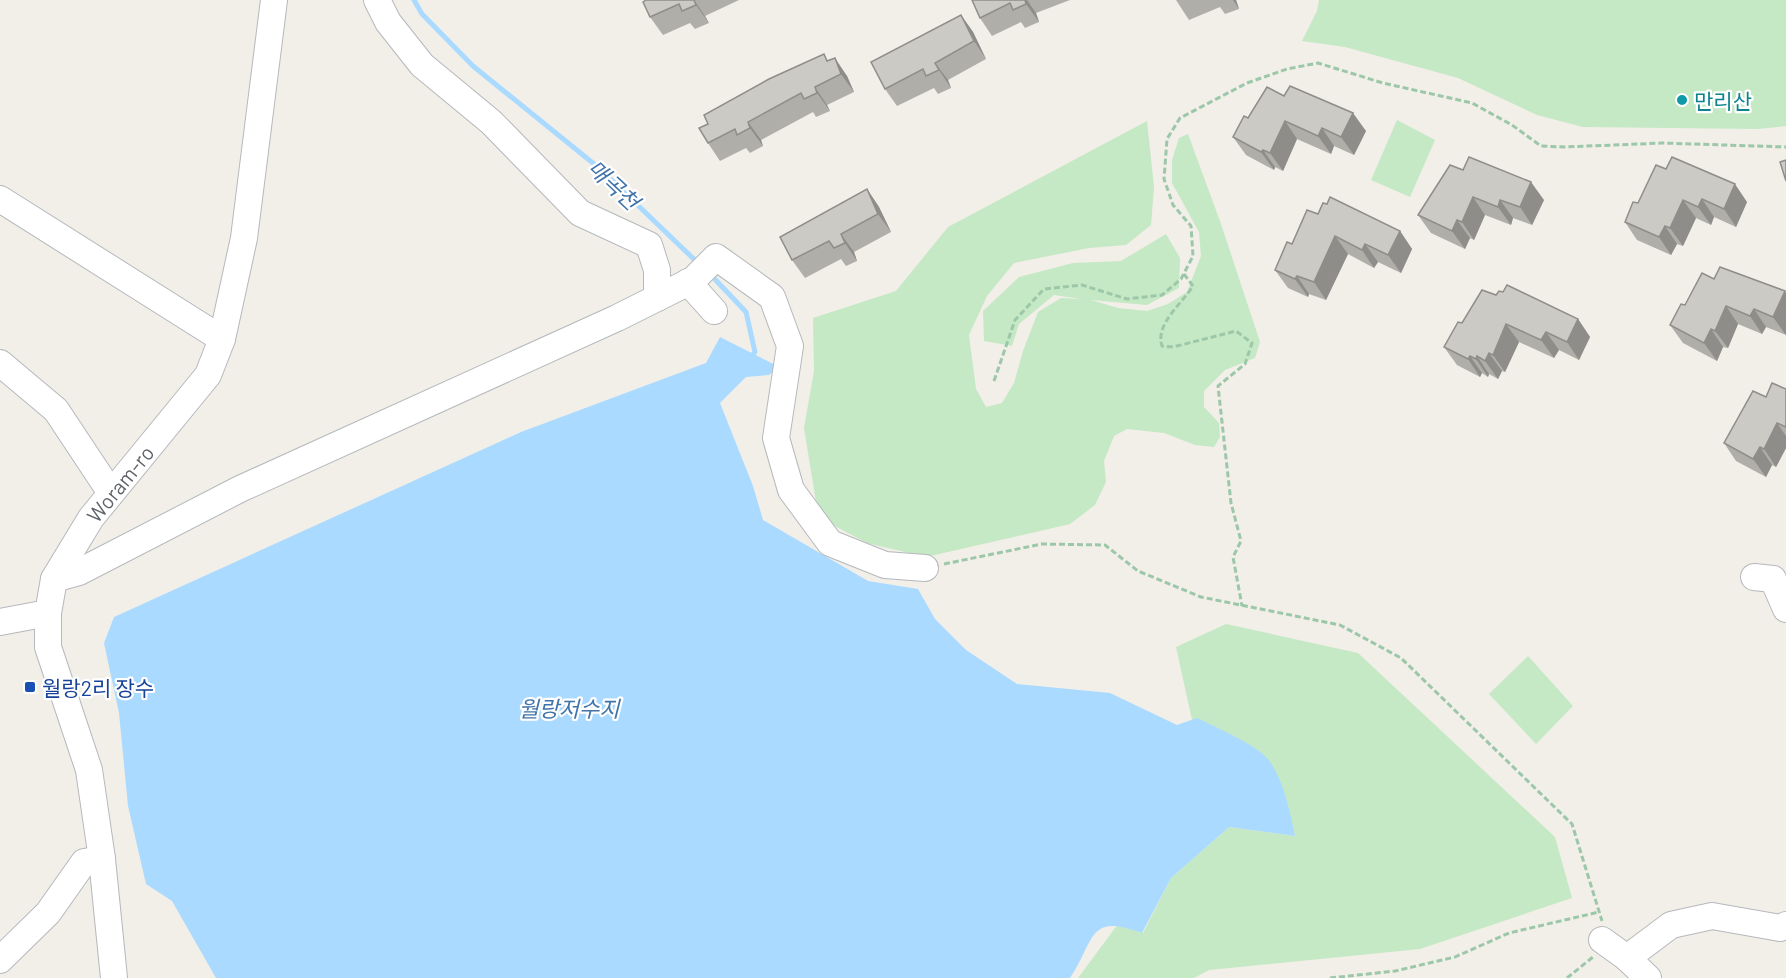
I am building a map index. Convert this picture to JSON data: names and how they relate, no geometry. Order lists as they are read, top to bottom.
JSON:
{
  "streets": {
    "street": ["Woram-ro"]
  },
  "water": ["매곡천", "월랑저수지"],
  "places": {
    "other": ["만리산"],
    "transit": ["월랑2리 장수"]
  }
}
